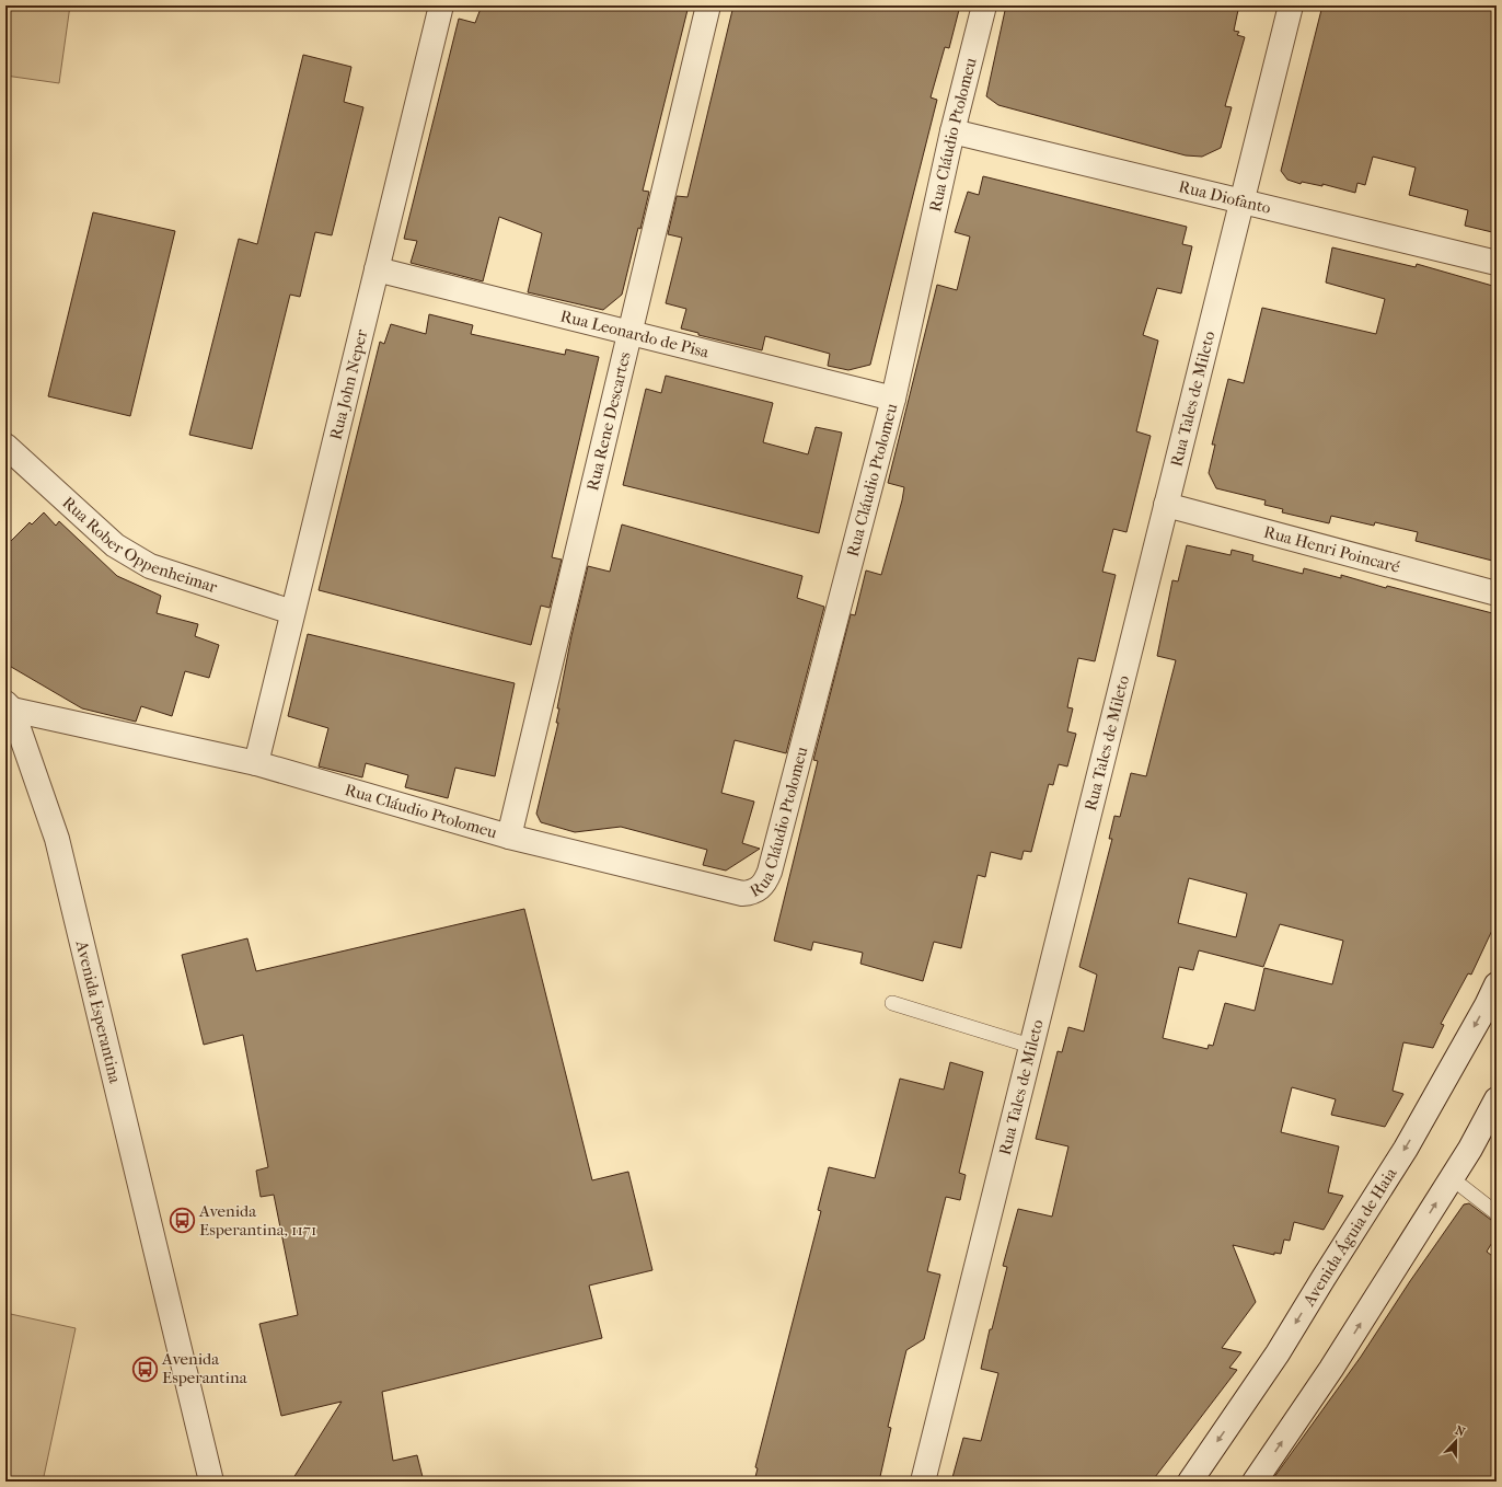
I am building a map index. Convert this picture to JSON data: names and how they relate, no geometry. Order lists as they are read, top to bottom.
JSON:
{
  "streets": {
    "street": [
      "Rua Cláudio Ptolomeu",
      "Rua Diofanto",
      "Rua Leonardo de Pisa",
      "Rua John Neper",
      "Rua Tales de Mileto",
      "Rua Rene Descartes",
      "Rua Rober Oppenheimar",
      "Rua Henri Poincaré",
      "Avenida Esperantina",
      "Avenida Águia de Haia"
    ]
  },
  "crossings": [
    ["Rua Cláudio Ptolomeu", "Rua Diofanto"],
    ["Rua Cláudio Ptolomeu", "Rua Leonardo de Pisa"],
    ["Rua Cláudio Ptolomeu", "Rua John Neper"],
    ["Rua Cláudio Ptolomeu", "Rua Rene Descartes"],
    ["Rua Cláudio Ptolomeu", "Avenida Esperantina"],
    ["Rua Diofanto", "Rua Tales de Mileto"],
    ["Rua Leonardo de Pisa", "Rua John Neper"],
    ["Rua Leonardo de Pisa", "Rua Rene Descartes"],
    ["Rua John Neper", "Rua Rober Oppenheimar"],
    ["Rua Tales de Mileto", "Rua Henri Poincaré"]
  ],
  "places": {
    "bus stop": ["Avenida Esperantina, 1171", "Avenida Esperantina"]
  },
  "north": "top"
}
